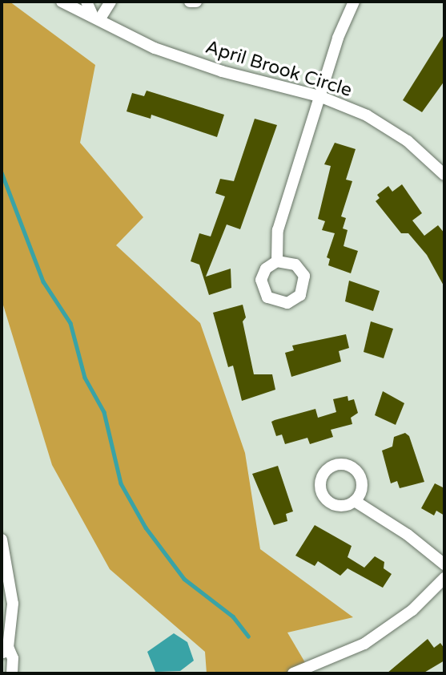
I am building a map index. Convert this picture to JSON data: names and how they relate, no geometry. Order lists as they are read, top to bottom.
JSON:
{
  "streets": {
    "street": ["April Brook Circle"]
  }
}
